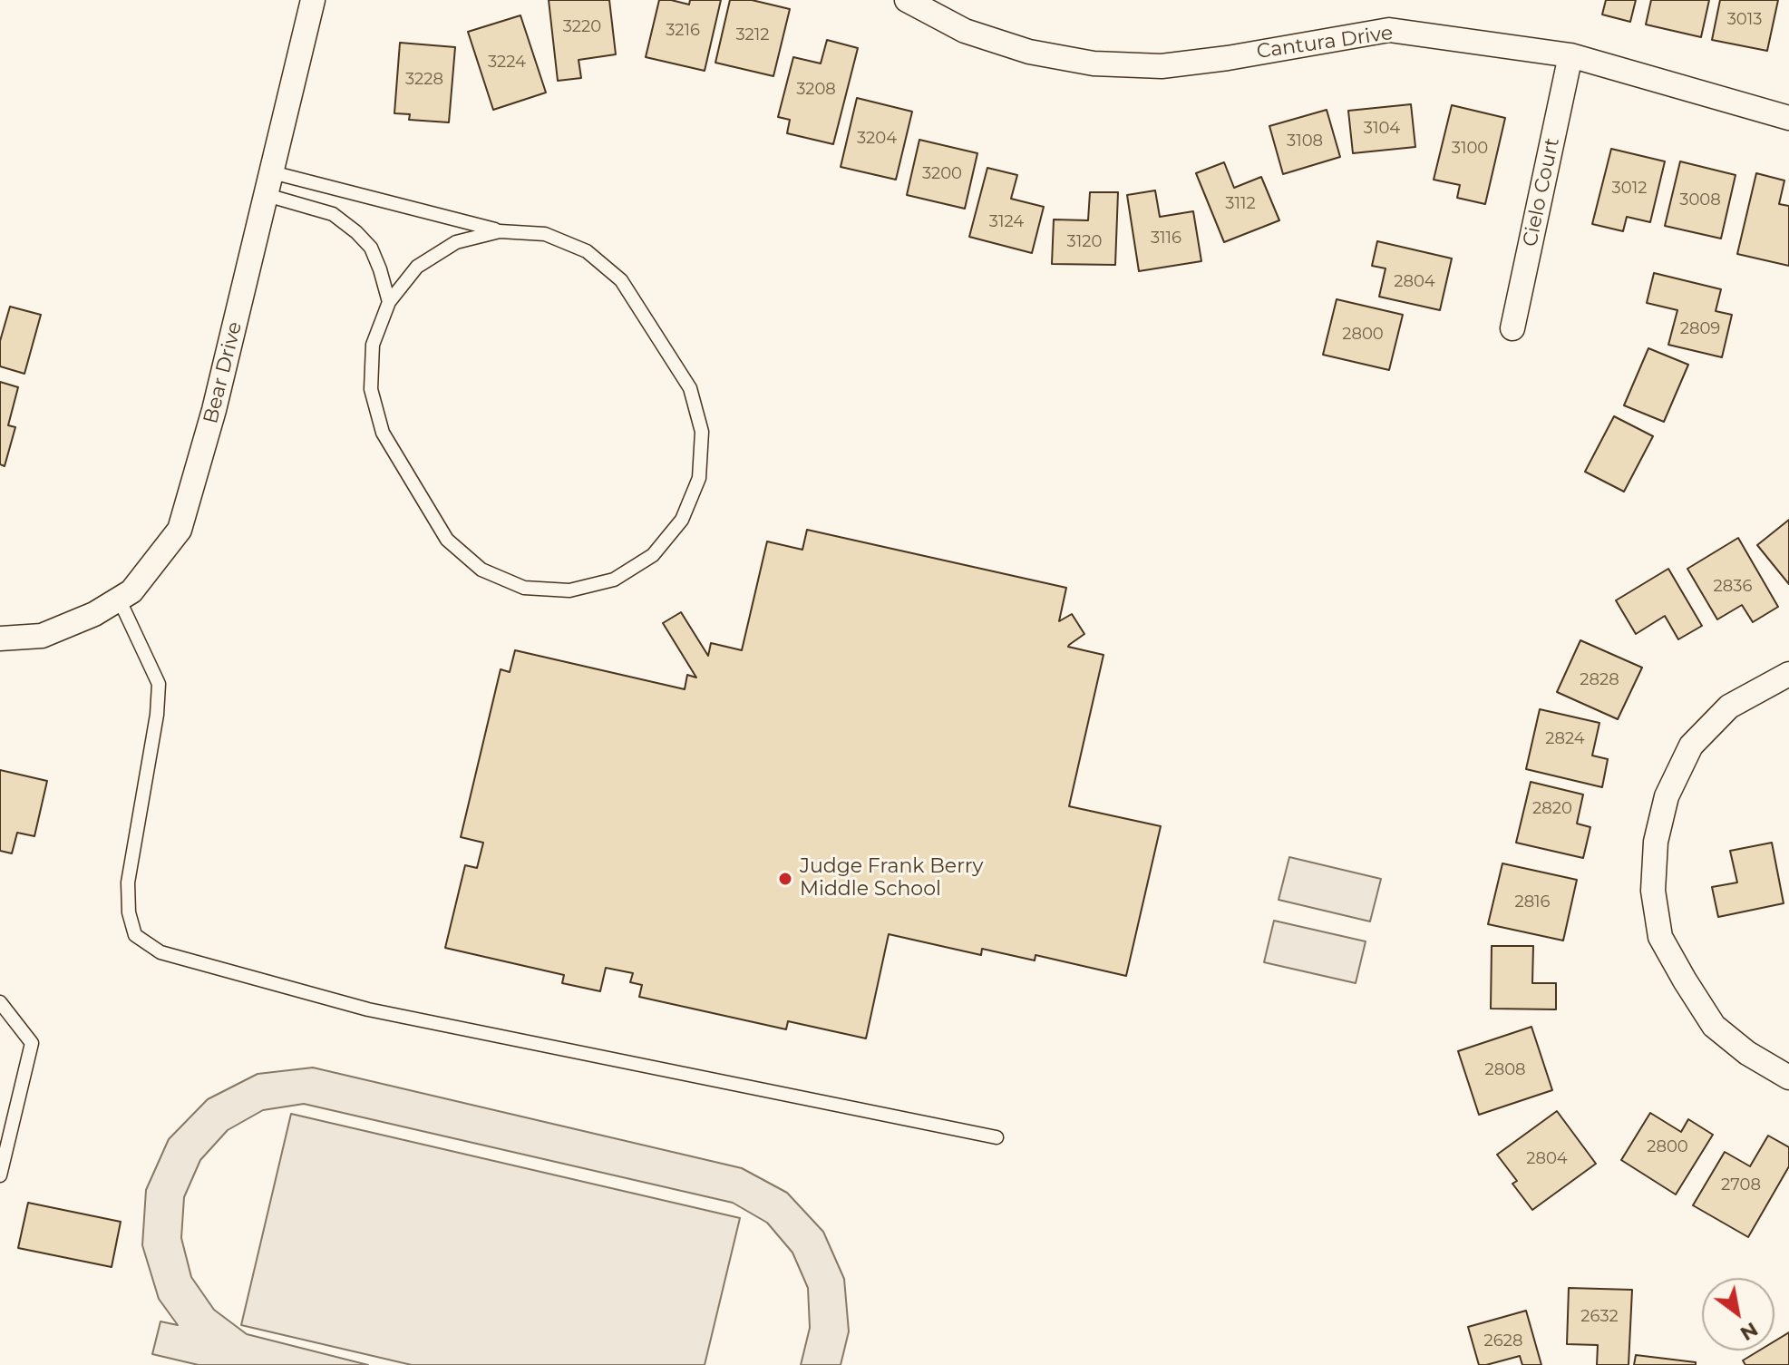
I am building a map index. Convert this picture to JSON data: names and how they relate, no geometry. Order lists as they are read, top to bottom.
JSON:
{
  "streets": {
    "street": ["Cantura Drive", "Cielo Court", "Bear Drive"]
  },
  "crossings": [
    ["Cantura Drive", "Cielo Court"]
  ],
  "places": ["Judge Frank Berry Middle School"],
  "house_numbers": [
    "3013",
    "3220",
    "3216",
    "3212",
    "3224",
    "3228",
    "3208",
    "3104",
    "3204",
    "3108",
    "3100",
    "3200",
    "3012",
    "3008",
    "3112",
    "3124",
    "3116",
    "3120",
    "2804",
    "2809",
    "2800",
    "2836",
    "2828",
    "2824",
    "2820",
    "2816",
    "2808",
    "2800",
    "2804",
    "2708",
    "2632",
    "2628"
  ],
  "north": "bottom right"
}
